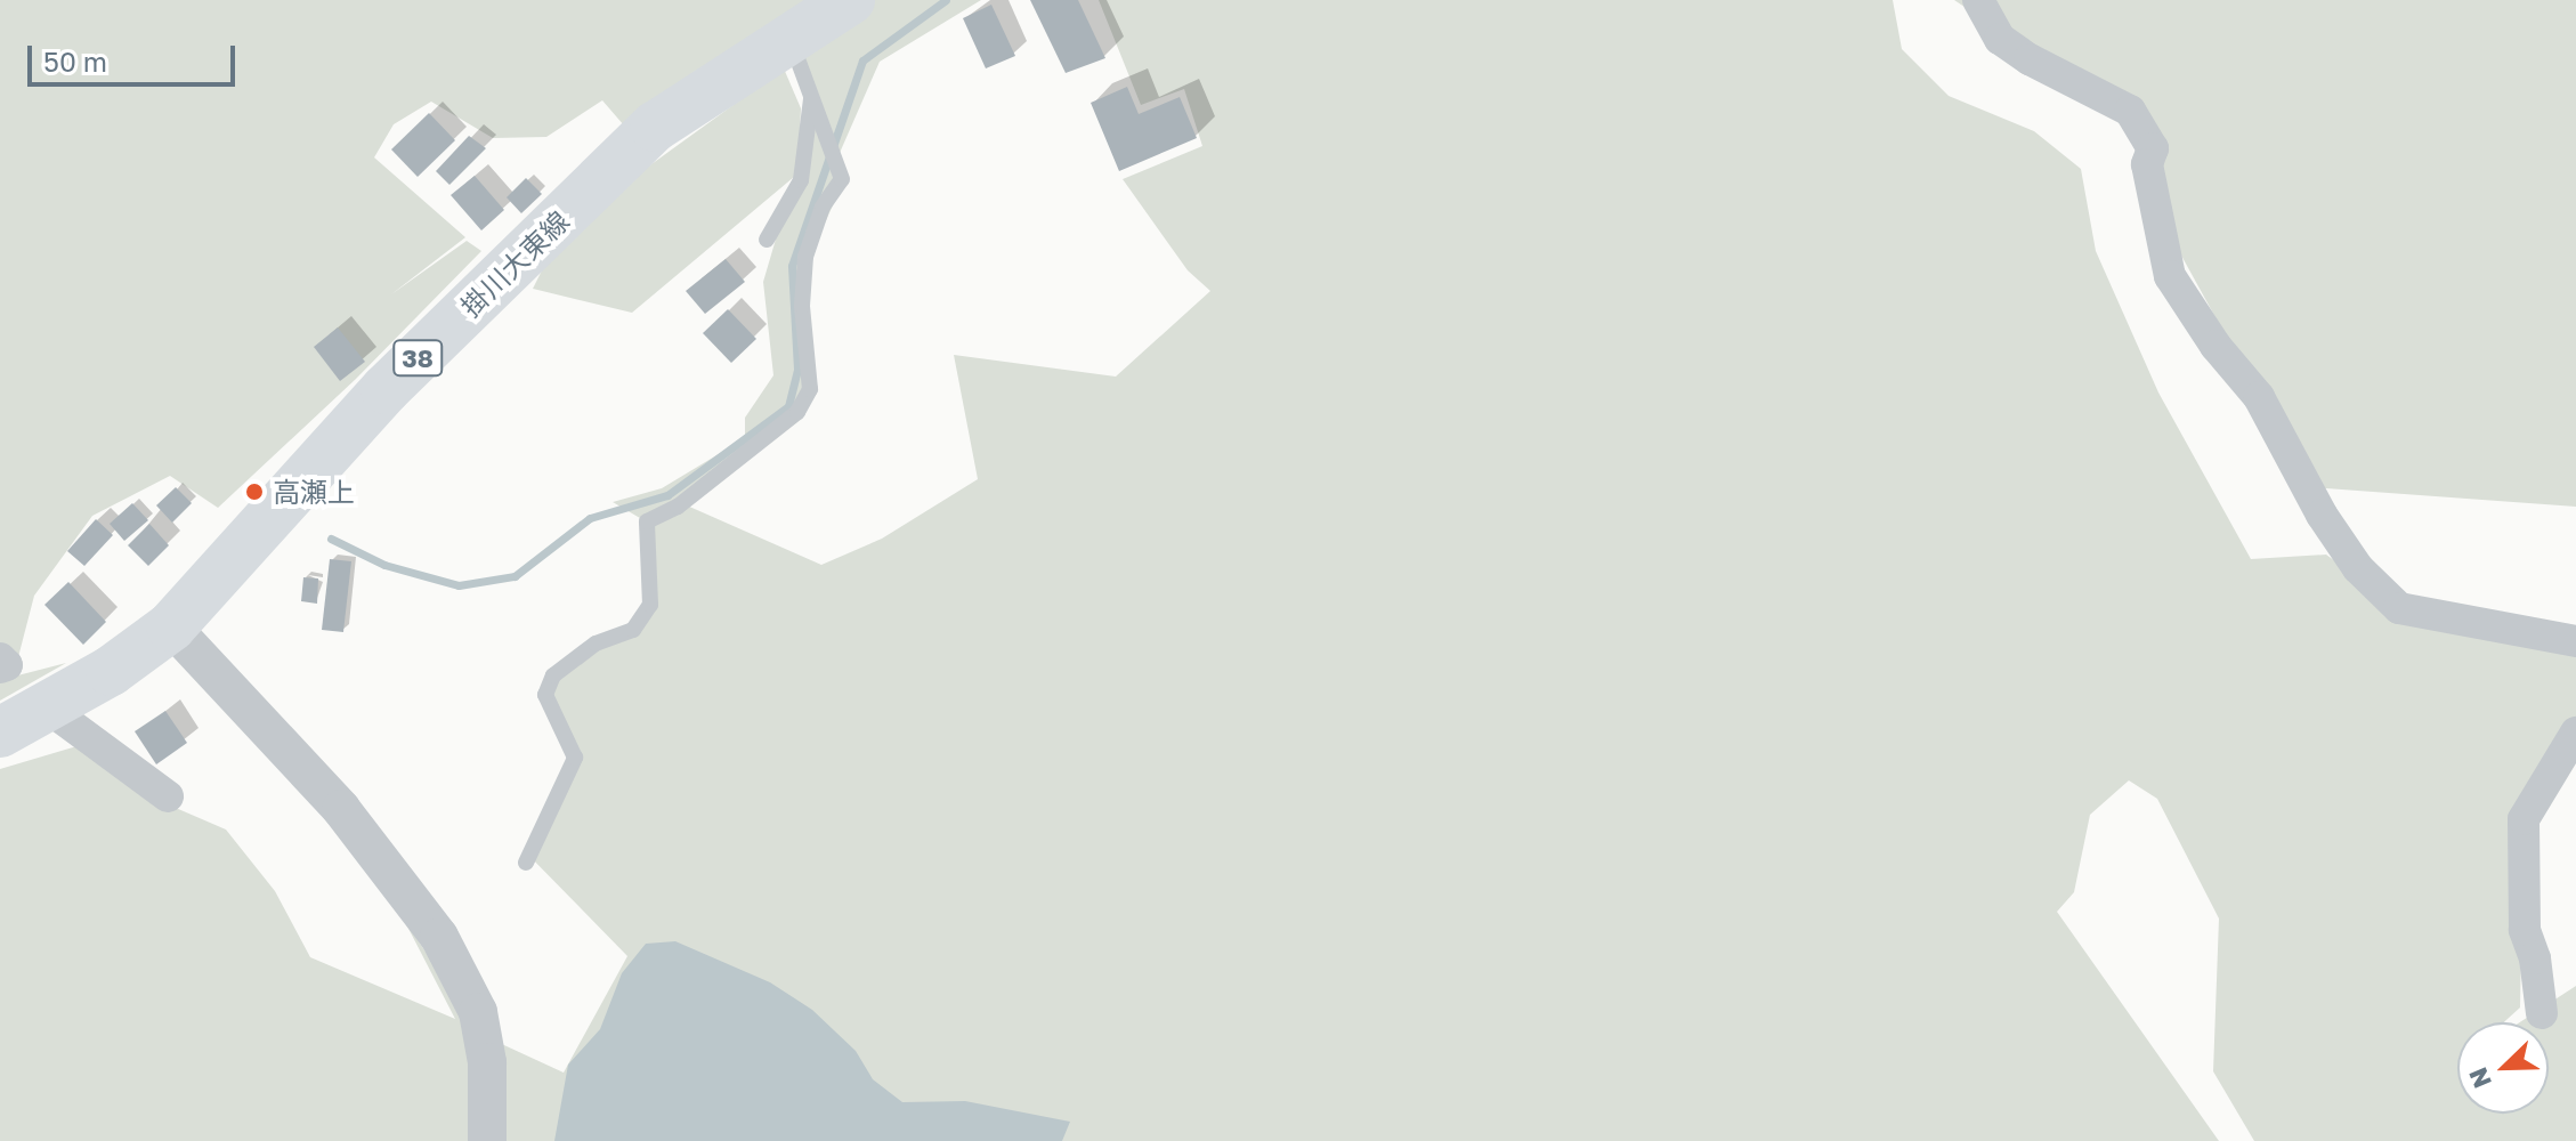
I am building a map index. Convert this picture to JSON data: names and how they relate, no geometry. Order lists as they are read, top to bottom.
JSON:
{
  "streets": {
    "main road": ["掛川大東線", "38"]
  },
  "places": ["高瀬上"],
  "scale_bar": "50 m",
  "north": "bottom left"
}
